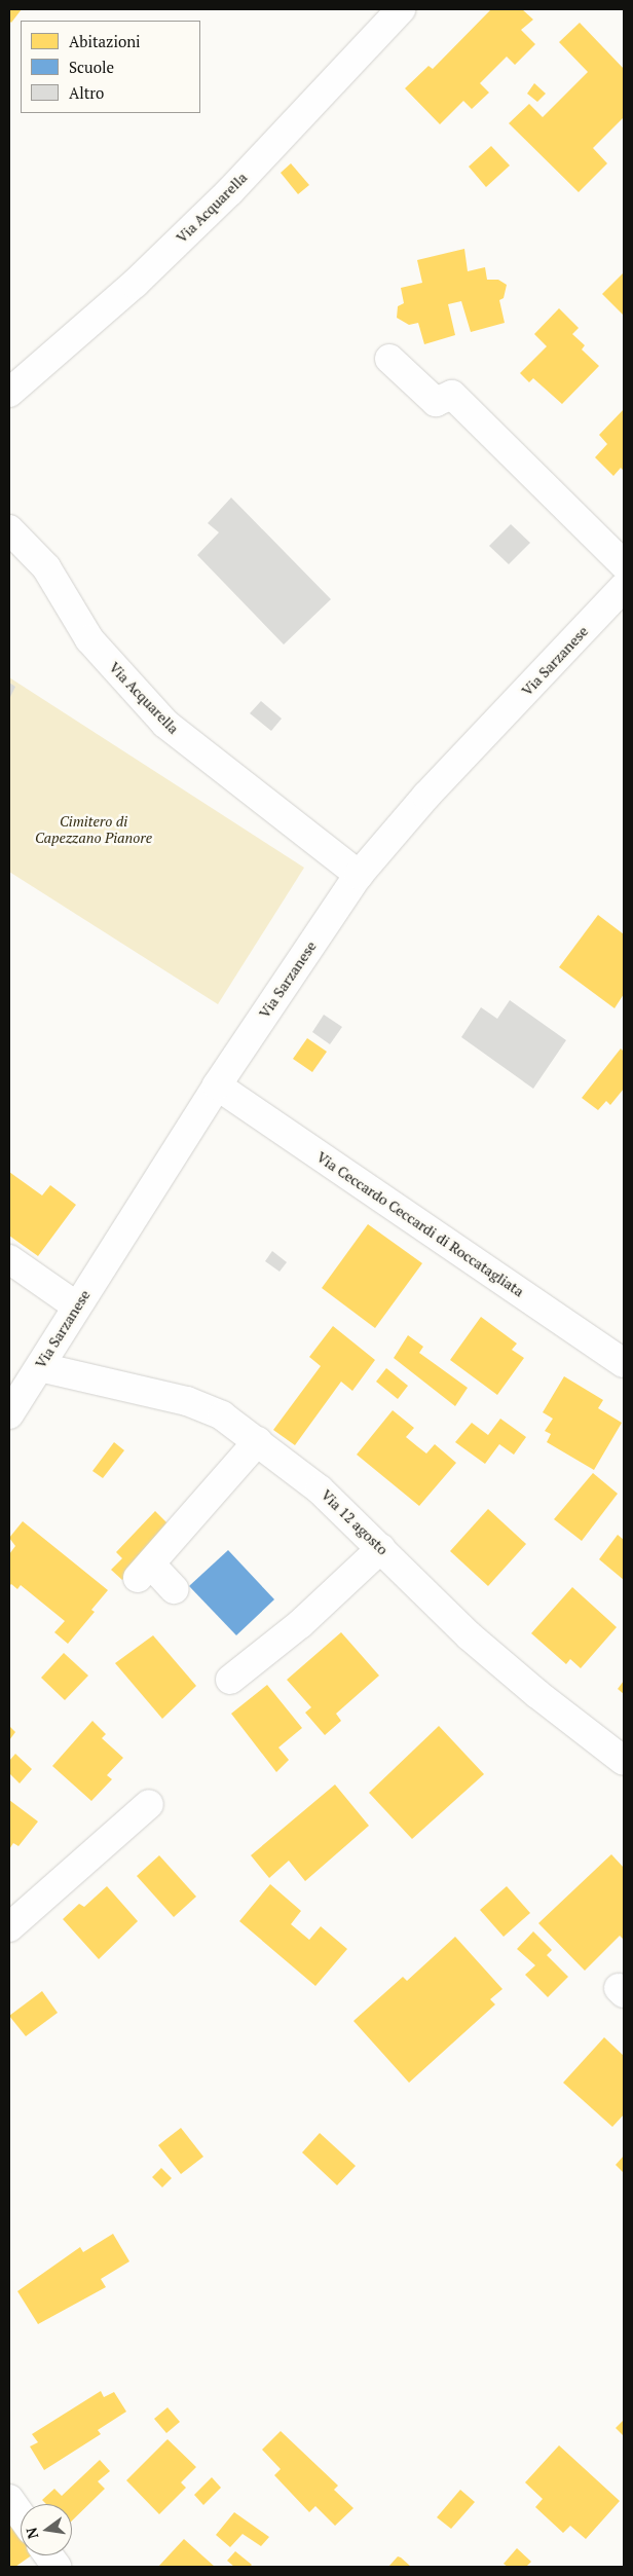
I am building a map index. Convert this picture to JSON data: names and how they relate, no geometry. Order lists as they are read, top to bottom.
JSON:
{
  "streets": {
    "street": [
      "Via Acquarella",
      "Via Sarzanese",
      "Via Ceccardo Ceccardi di Roccatagliata",
      "Via 12 agosto"
    ]
  },
  "crossings": [
    ["Via Acquarella", "Via Sarzanese"],
    ["Via Sarzanese", "Via Ceccardo Ceccardi di Roccatagliata"],
    ["Via Sarzanese", "Via 12 agosto"]
  ],
  "parks": ["Cimitero di Capezzano Pianore"],
  "legend": ["Abitazioni", "Scuole", "Altro"],
  "north": "left"
}
